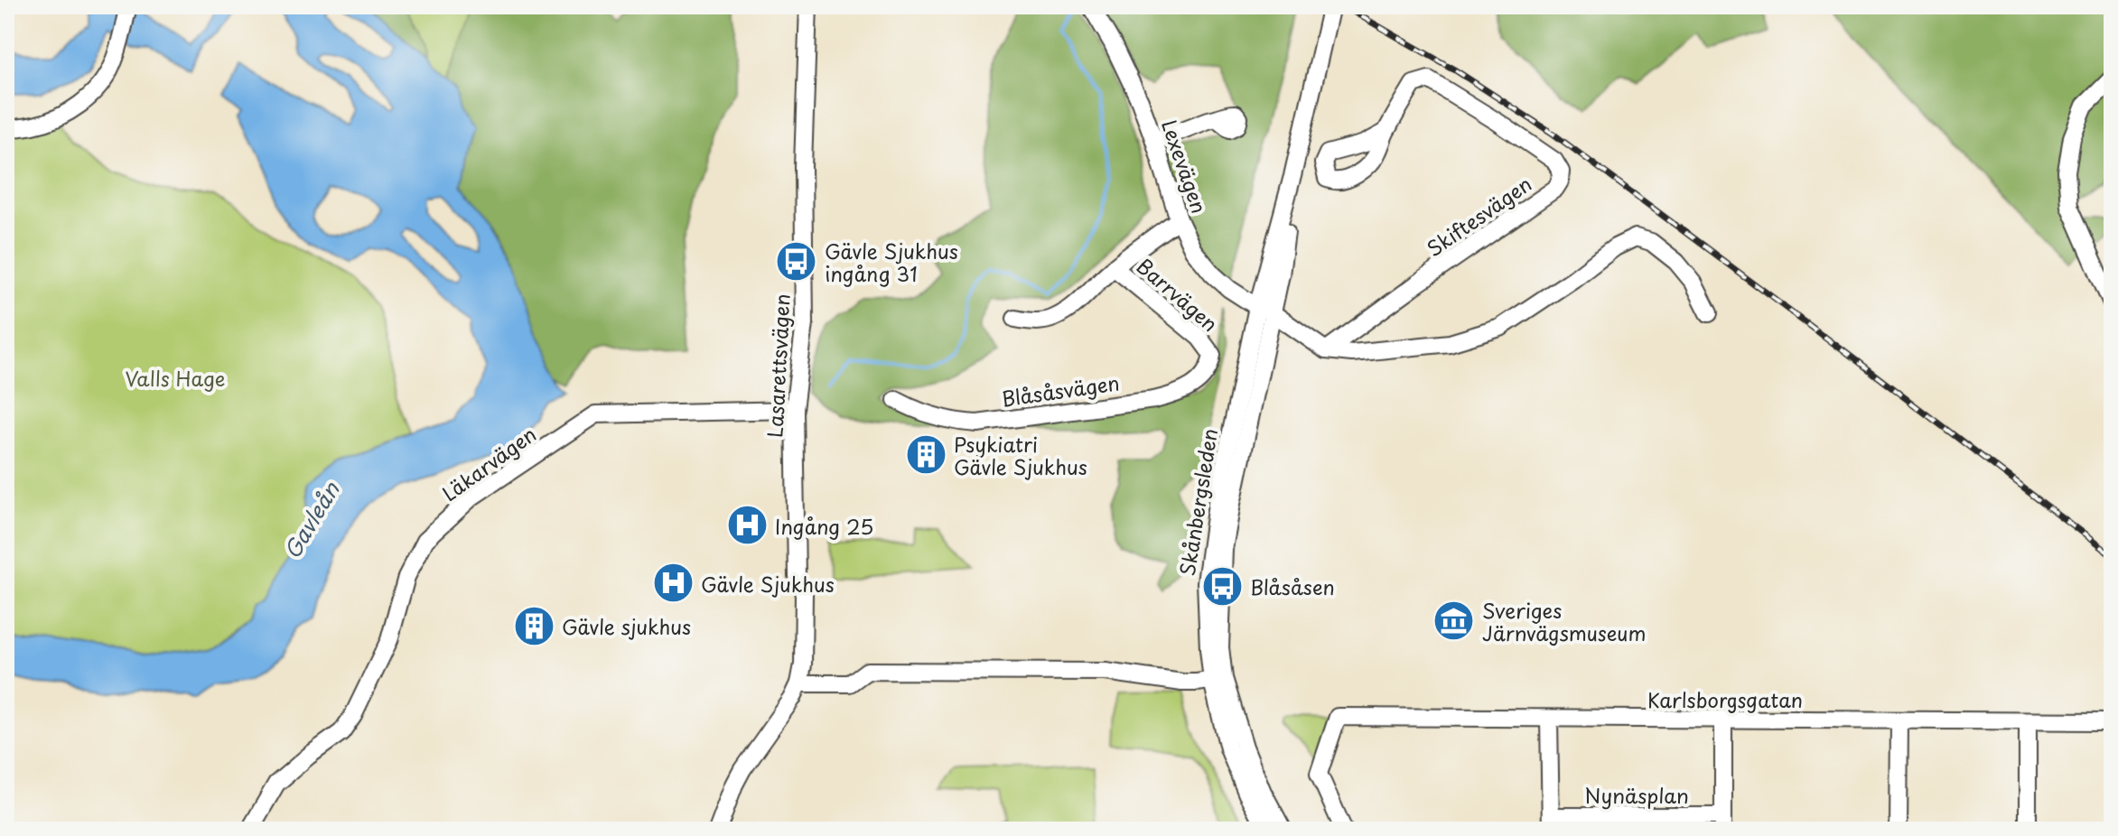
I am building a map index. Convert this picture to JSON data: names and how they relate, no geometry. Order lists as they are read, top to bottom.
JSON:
{
  "streets": {
    "street": [
      "Lexevägen",
      "Skiftesvägen",
      "Barrvägen",
      "Lasarettsvägen",
      "Blåsåsvägen",
      "Läkarvägen",
      "Skånbergsleden",
      "Karlsborgsgatan",
      "Nynäsplan"
    ]
  },
  "crossings": [
    ["Lexevägen", "Skånbergsleden"],
    ["Barrvägen", "Blåsåsvägen"],
    ["Lasarettsvägen", "Läkarvägen"]
  ],
  "water": ["Gavleån"],
  "parks": ["Valls Hage"],
  "places": {
    "bus stop": ["Gävle Sjukhus ingång 31", "Blåsåsen"],
    "building": ["Psykiatri Gävle Sjukhus", "Gävle sjukhus"],
    "hospital": ["Ingång 25", "Gävle Sjukhus"],
    "museum": ["Sveriges Järnvägsmuseum"]
  }
}
